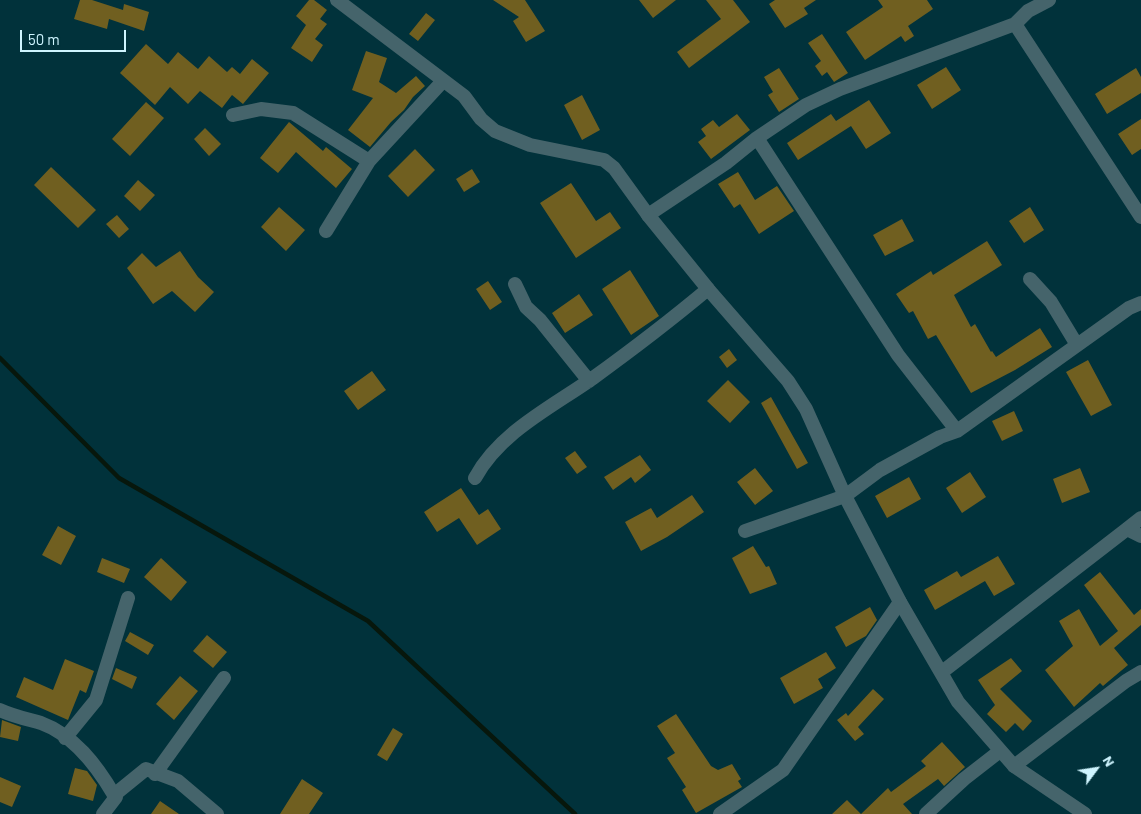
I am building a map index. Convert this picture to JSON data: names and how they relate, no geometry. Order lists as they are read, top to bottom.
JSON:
{
  "scale_bar": "50 m",
  "north": "top right"
}
